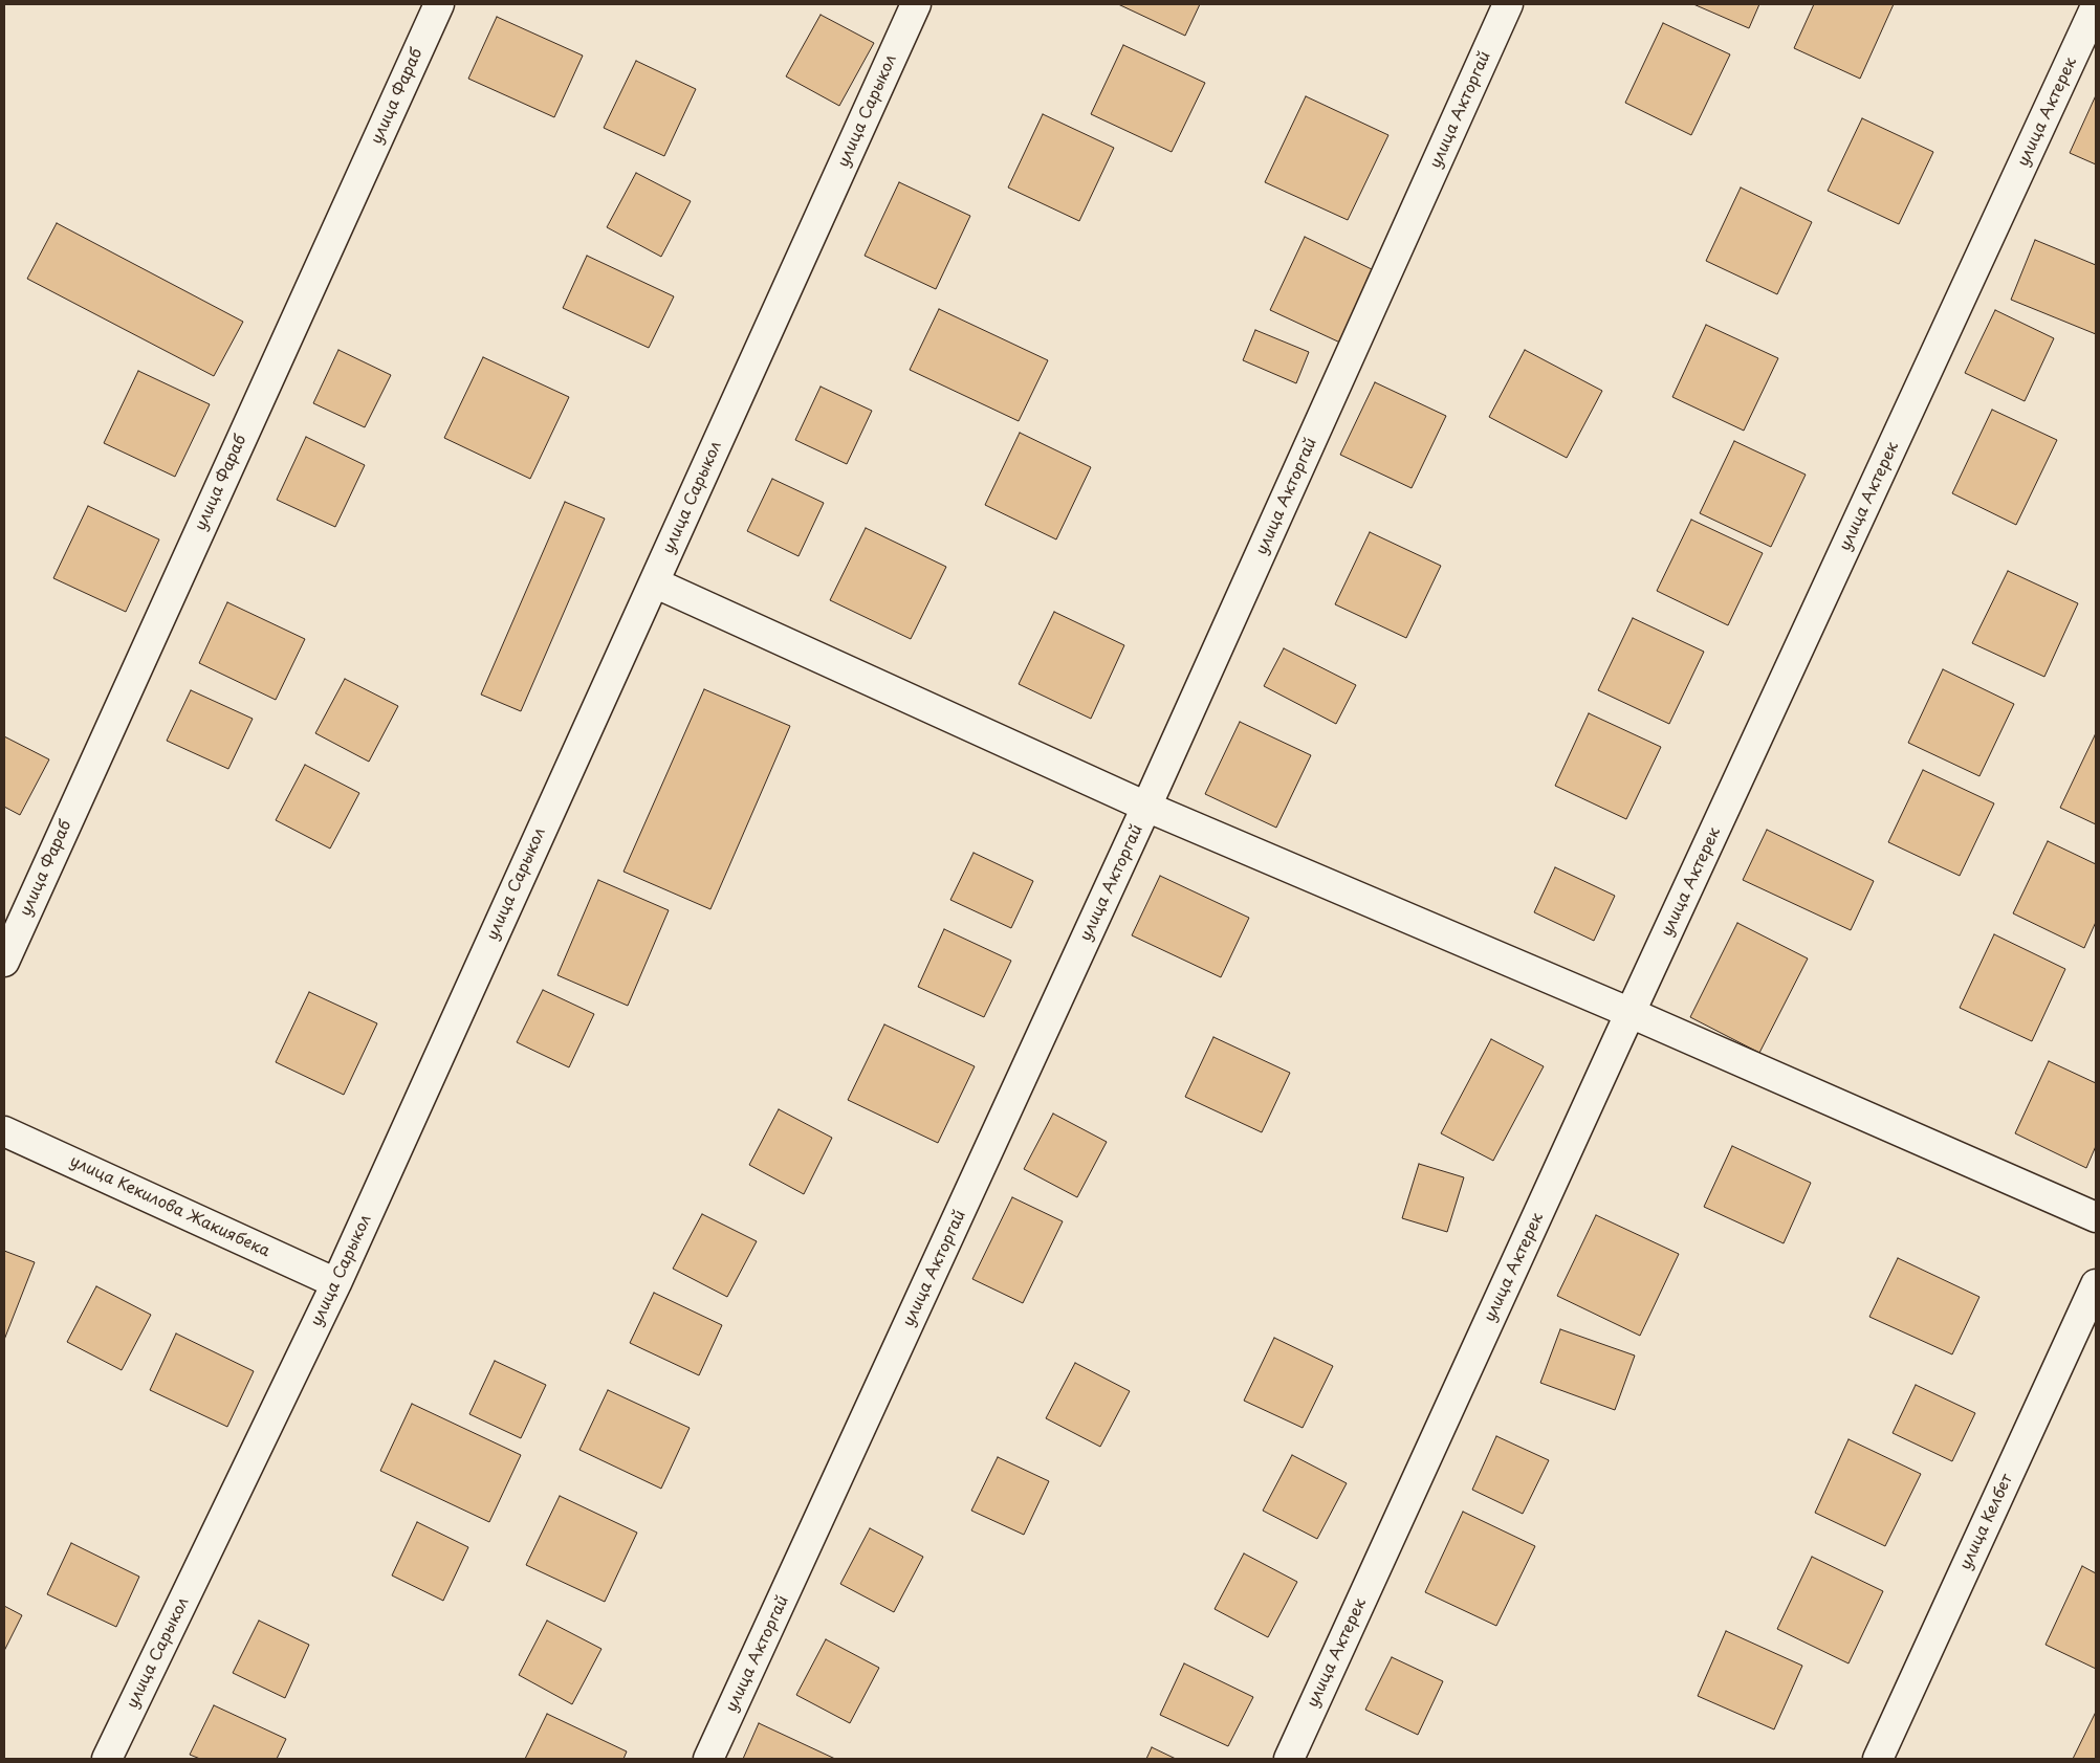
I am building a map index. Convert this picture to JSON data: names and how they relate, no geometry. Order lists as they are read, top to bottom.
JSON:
{
  "streets": {
    "street": [
      "улица Фараб",
      "улица Акторгай",
      "улица Сарыкол",
      "улица Актерек",
      "улица Кекилова Жакиябека",
      "улица Келбет"
    ]
  },
  "crossings": [
    ["улица Сарыкол", "улица Кекилова Жакиябека"]
  ]
}
